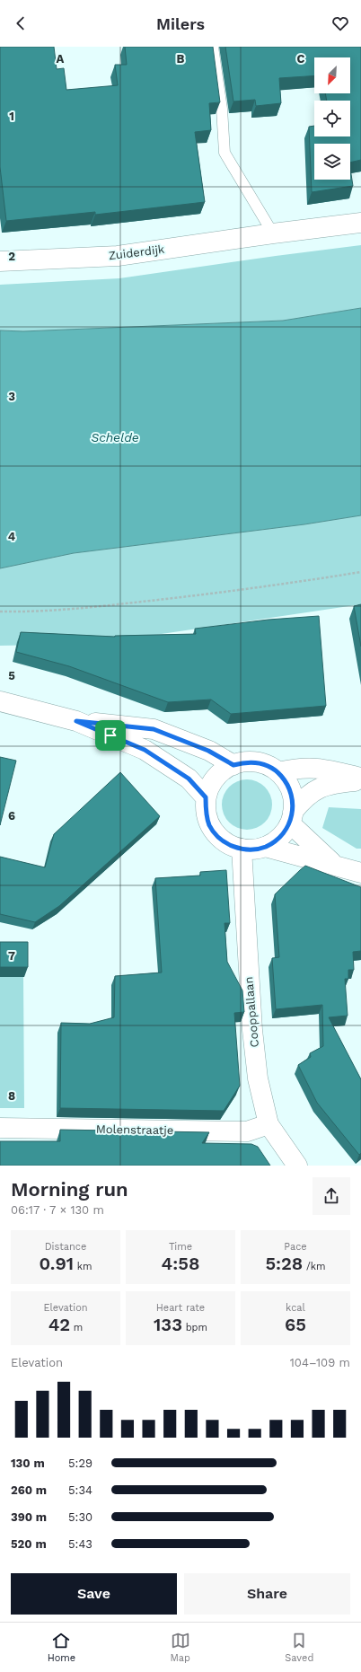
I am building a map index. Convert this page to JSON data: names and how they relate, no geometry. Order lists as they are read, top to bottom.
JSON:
{
  "streets": {
    "street": ["Zuiderdijk", "Cooppallaan", "Molenstraatje"]
  },
  "crossings": [
    ["Cooppallaan", "Molenstraatje"]
  ],
  "water": ["Schelde"],
  "north": "bottom left",
  "page": {
    "header": "Milers",
    "heading": ["Morning run", "06:17 · 7 × 130 m"],
    "stats": [
      ["Distance", "0.91 km"],
      ["Time", "4:58"],
      ["Pace", "5:28 /km"],
      ["Elevation", "42 m"],
      ["Heart rate", "133 bpm"],
      ["kcal", "65"]
    ],
    "chart": ["Elevation", "104–109 m"],
    "list": [
      {
        "name": "130 m",
        "note": "5:29"
      },
      {
        "name": "260 m",
        "note": "5:34"
      },
      {
        "name": "390 m",
        "note": "5:30"
      },
      {
        "name": "520 m",
        "note": "5:43"
      }
    ],
    "buttons": ["Save", "Share"],
    "tabs": ["Home", "Map", "Saved"]
  },
  "grid": {
    "columns": ["A", "B", "C"],
    "rows": [
      "1",
      "2",
      "3",
      "4",
      "5",
      "6",
      "7",
      "8"
    ]
  }
}
